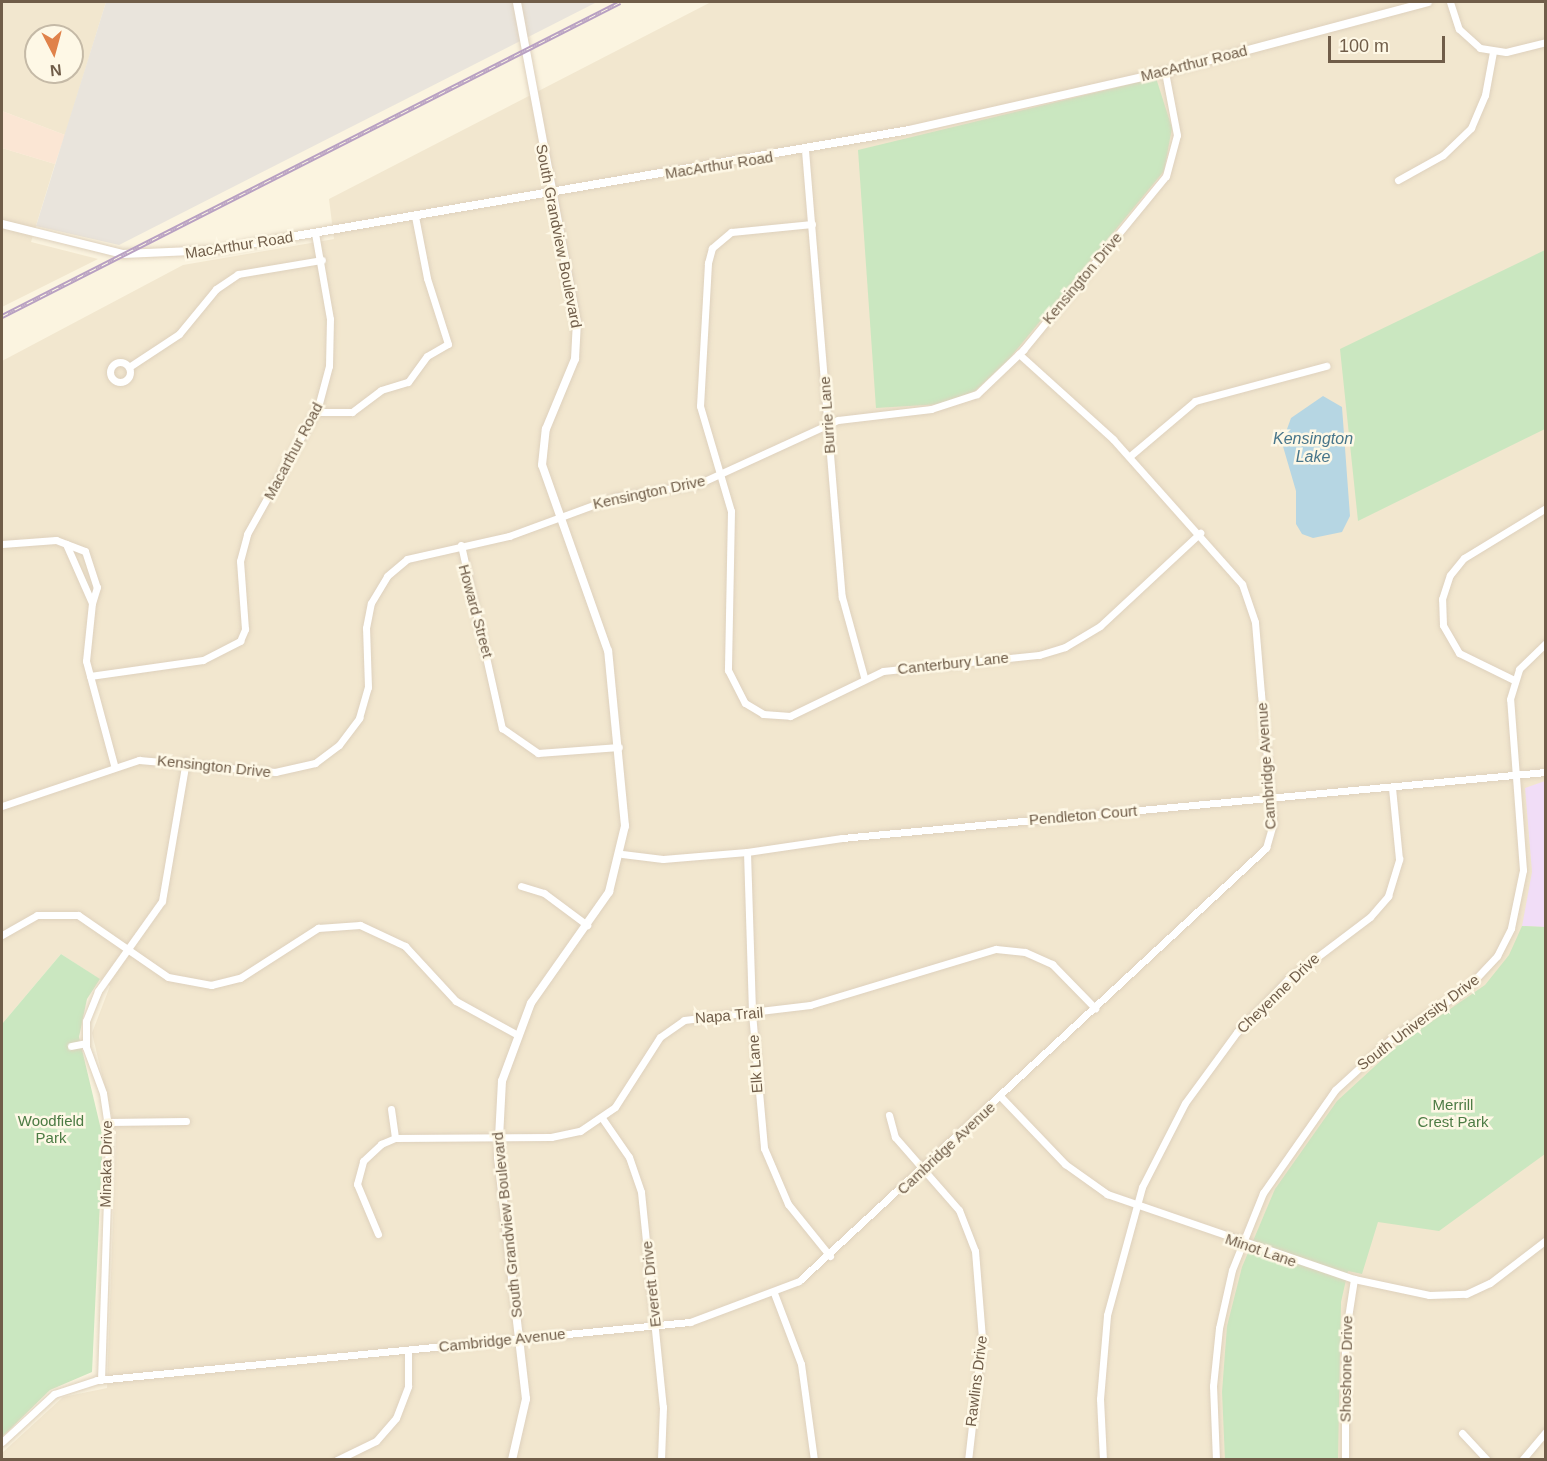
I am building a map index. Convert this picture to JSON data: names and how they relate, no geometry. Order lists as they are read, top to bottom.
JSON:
{
  "streets": {
    "street": [
      "MacArthur Road",
      "South Grandview Boulevard",
      "Kensington Drive",
      "Burrie Lane",
      "Macarthur Road",
      "Howard Street",
      "Canterbury Lane",
      "Cambridge Avenue",
      "Pendleton Court",
      "Cheyenne Drive",
      "Napa Trail",
      "South University Drive",
      "Elk Lane",
      "Minaka Drive",
      "Minot Lane",
      "Everett Drive",
      "Shoshone Drive",
      "Rawlins Drive"
    ]
  },
  "crossings": [
    ["MacArthur Road", "South Grandview Boulevard"],
    ["MacArthur Road", "Kensington Drive"],
    ["MacArthur Road", "Burrie Lane"],
    ["MacArthur Road", "Macarthur Road"],
    ["South Grandview Boulevard", "Kensington Drive"],
    ["South Grandview Boulevard", "Howard Street"],
    ["South Grandview Boulevard", "Cambridge Avenue"],
    ["South Grandview Boulevard", "Pendleton Court"],
    ["South Grandview Boulevard", "Napa Trail"],
    ["Kensington Drive", "Burrie Lane"],
    ["Kensington Drive", "Howard Street"],
    ["Kensington Drive", "Canterbury Lane"],
    ["Kensington Drive", "Cambridge Avenue"],
    ["Kensington Drive", "Minaka Drive"],
    ["Burrie Lane", "Canterbury Lane"],
    ["Canterbury Lane", "Cambridge Avenue"],
    ["Cambridge Avenue", "Pendleton Court"],
    ["Cambridge Avenue", "Napa Trail"],
    ["Cambridge Avenue", "Elk Lane"],
    ["Cambridge Avenue", "Minaka Drive"],
    ["Cambridge Avenue", "Minot Lane"],
    ["Cambridge Avenue", "Everett Drive"],
    ["Cambridge Avenue", "Rawlins Drive"],
    ["Pendleton Court", "Cheyenne Drive"],
    ["Pendleton Court", "South University Drive"],
    ["Pendleton Court", "Elk Lane"],
    ["Cheyenne Drive", "Minot Lane"],
    ["Napa Trail", "Elk Lane"],
    ["Napa Trail", "Everett Drive"],
    ["South University Drive", "Minot Lane"],
    ["Minot Lane", "Shoshone Drive"]
  ],
  "water": ["Kensington Lake"],
  "parks": ["Merrill Crest Park", "Woodfield Park"],
  "scale_bar": "100 m",
  "north": "bottom"
}
